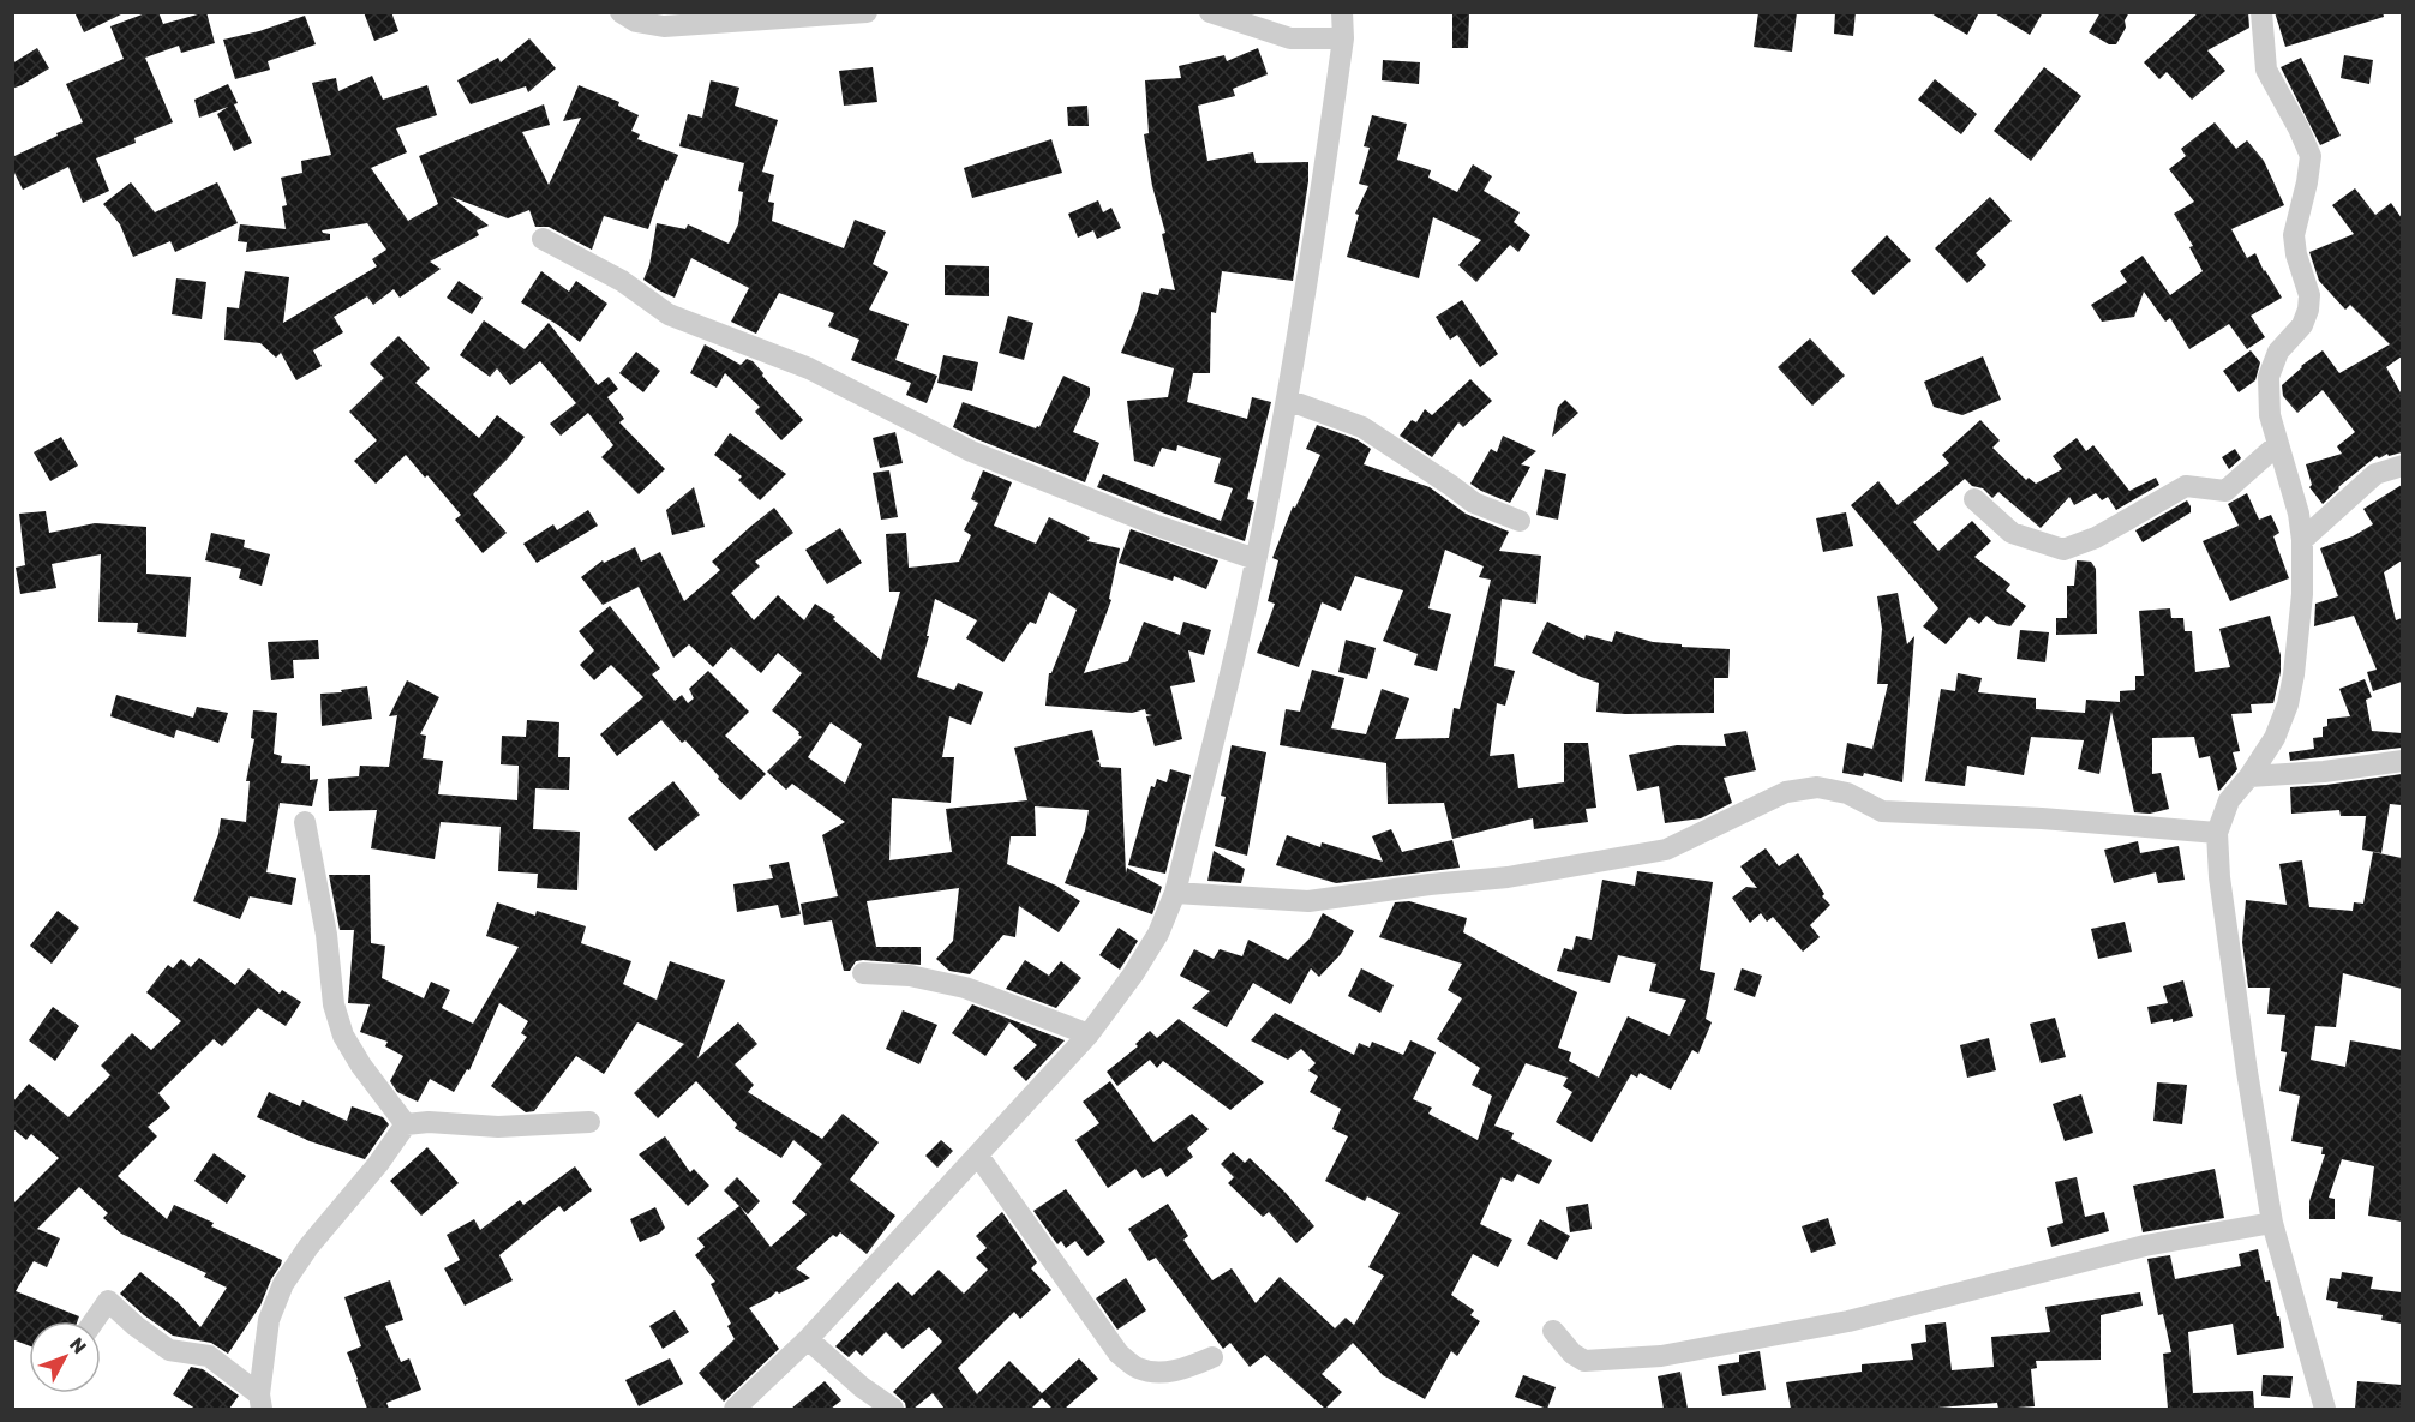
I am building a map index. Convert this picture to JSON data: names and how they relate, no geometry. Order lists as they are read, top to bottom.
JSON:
{
  "north": "top right"
}
